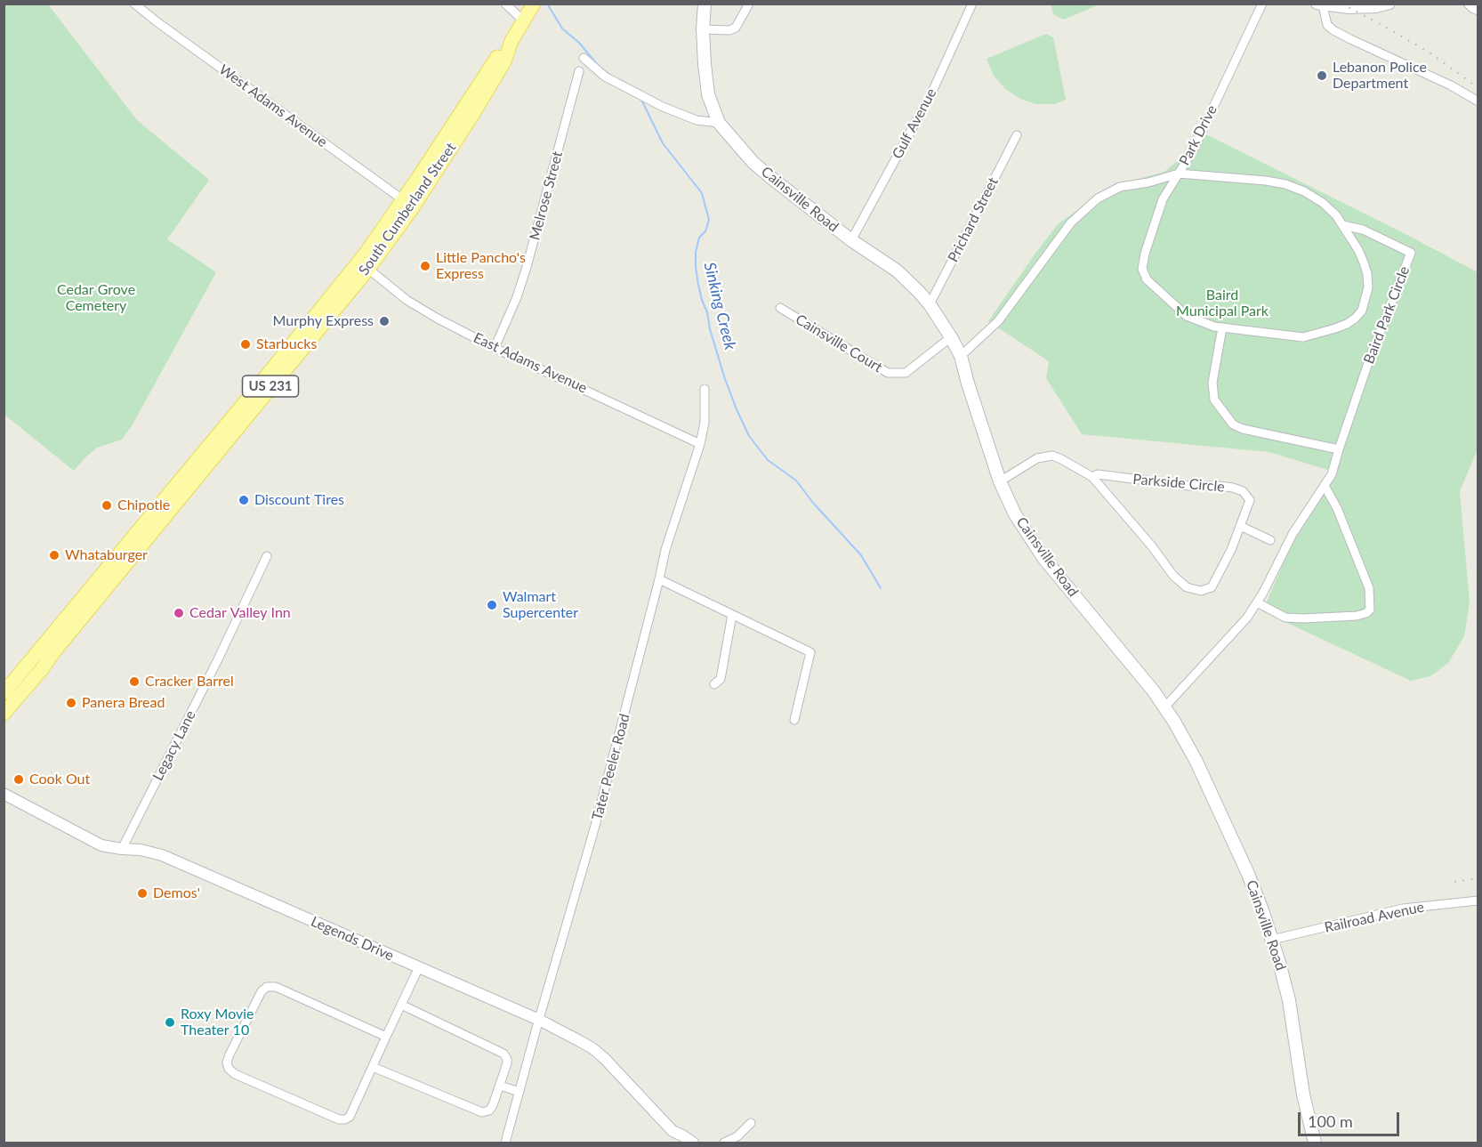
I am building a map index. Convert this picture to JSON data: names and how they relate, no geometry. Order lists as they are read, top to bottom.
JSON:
{
  "streets": {
    "main road": ["Cainsville Road", "South Cumberland Street", "US 231"],
    "street": [
      "West Adams Avenue",
      "Gulf Avenue",
      "Park Drive",
      "Melrose Street",
      "Prichard Street",
      "Baird Park Circle",
      "Cainsville Court",
      "East Adams Avenue",
      "Parkside Circle",
      "Legacy Lane",
      "Tater Peeler Road",
      "Railroad Avenue",
      "Legends Drive"
    ]
  },
  "crossings": [
    ["West Adams Avenue", "South Cumberland Street"],
    ["Gulf Avenue", "Cainsville Road"],
    ["Park Drive", "Cainsville Road"],
    ["Park Drive", "Baird Park Circle"],
    ["Melrose Street", "East Adams Avenue"],
    ["Cainsville Road", "Prichard Street"],
    ["Cainsville Road", "Baird Park Circle"],
    ["Cainsville Road", "Cainsville Court"],
    ["Cainsville Road", "Parkside Circle"],
    ["Cainsville Road", "Railroad Avenue"],
    ["South Cumberland Street", "East Adams Avenue"],
    ["East Adams Avenue", "Tater Peeler Road"],
    ["Legacy Lane", "Legends Drive"],
    ["Tater Peeler Road", "Legends Drive"]
  ],
  "water": ["Sinking Creek"],
  "parks": ["Cedar Grove Cemetery", "Baird Municipal Park"],
  "places": [
    "Lebanon Police Department",
    "Little Pancho's Express",
    "Murphy Express",
    "Starbucks",
    "Discount Tires",
    "Chipotle",
    "Whataburger",
    "Walmart Supercenter",
    "Cedar Valley Inn",
    "Cracker Barrel",
    "Panera Bread",
    "Cook Out",
    "Demos'",
    "Roxy Movie Theater 10"
  ],
  "scale_bar": "100 m"
}
